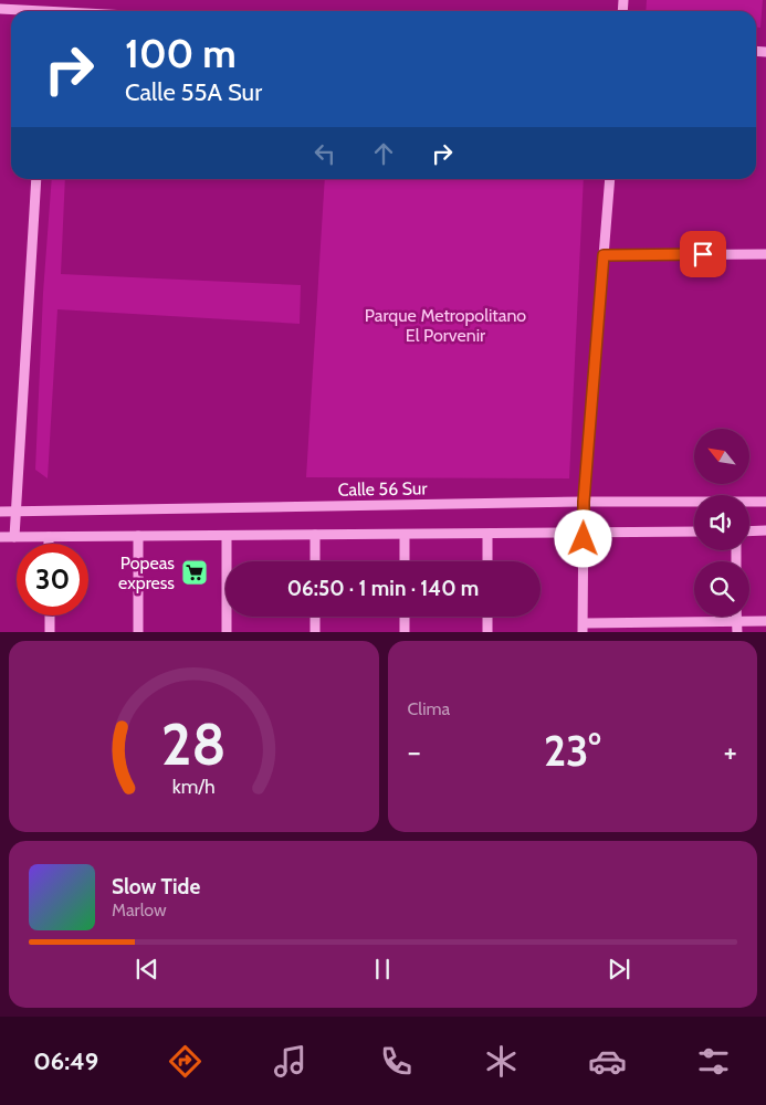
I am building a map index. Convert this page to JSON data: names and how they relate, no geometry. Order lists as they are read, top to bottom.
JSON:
{
  "streets": {
    "street": ["Calle 56 Sur"]
  },
  "parks": ["Parque Metropolitano El Porvenir"],
  "places": {
    "supermarket": ["Popeas express"]
  },
  "north": "top left",
  "page": {
    "turn": ["100 m", "Calle 55A Sur"],
    "limit": "30",
    "trip": "06:50 · 1 min · 140 m",
    "tile": "Clima",
    "heat": ["−", "23°", "+"],
    "song": ["Slow Tide", "Marlow"],
    "tabs": "06:49",
    "gauge": ["28", "km/h"]
  }
}
